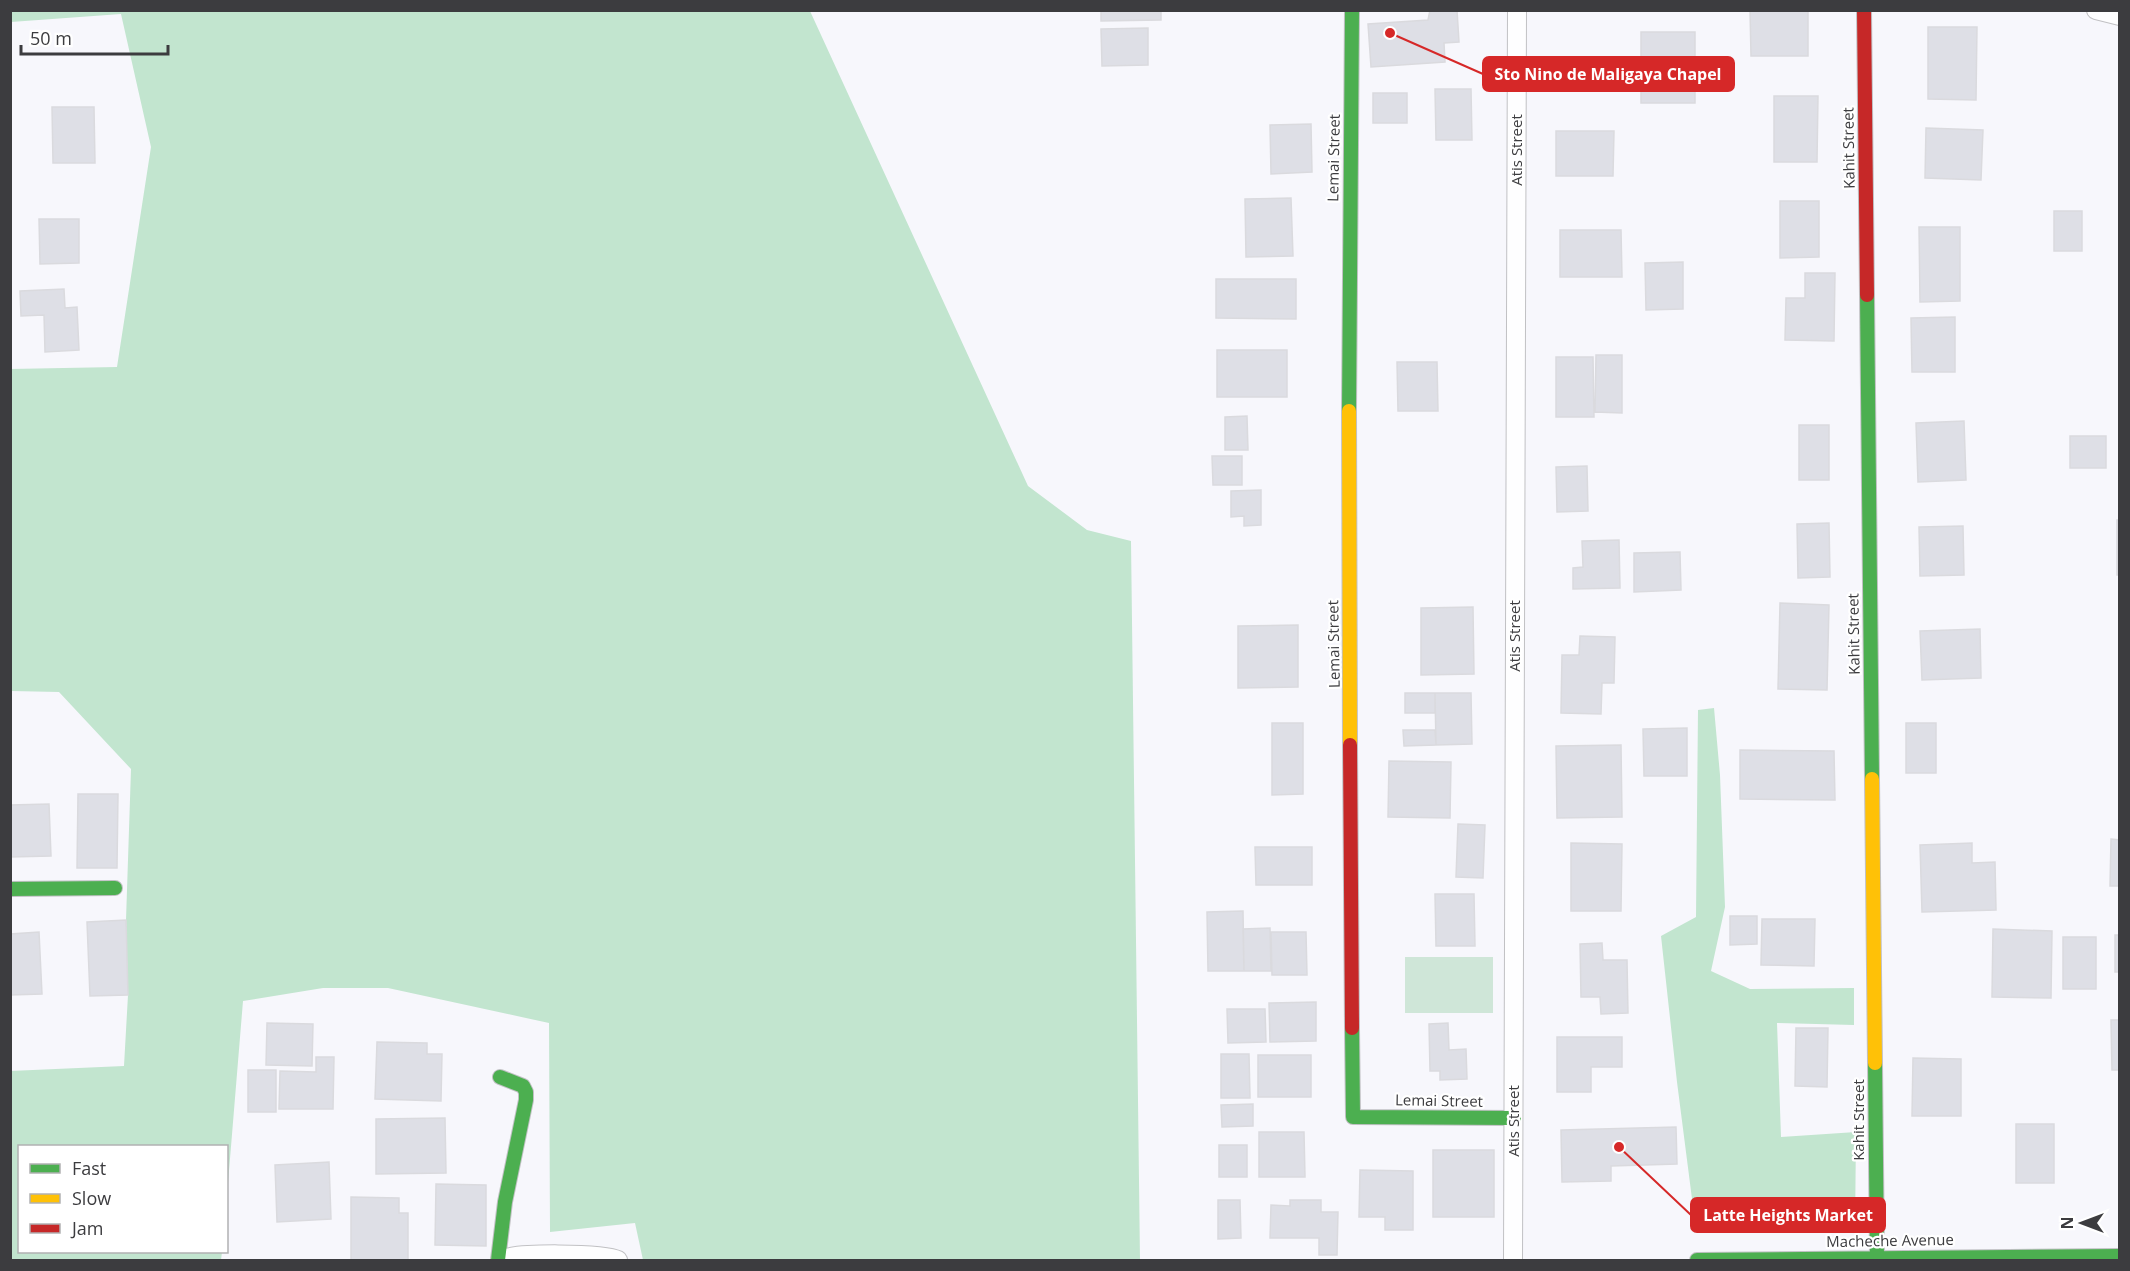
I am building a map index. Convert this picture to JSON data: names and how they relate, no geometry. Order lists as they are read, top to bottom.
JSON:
{
  "streets": {
    "street": [
      "Kahit Street",
      "Atis Street",
      "Lemai Street",
      "Macheche Avenue"
    ]
  },
  "crossings": [
    ["Kahit Street", "Macheche Avenue"],
    ["Atis Street", "Lemai Street"]
  ],
  "places": ["Sto Nino de Maligaya Chapel", "Latte Heights Market"],
  "legend": ["Fast", "Slow", "Jam"],
  "scale_bar": "50 m",
  "north": "left"
}
